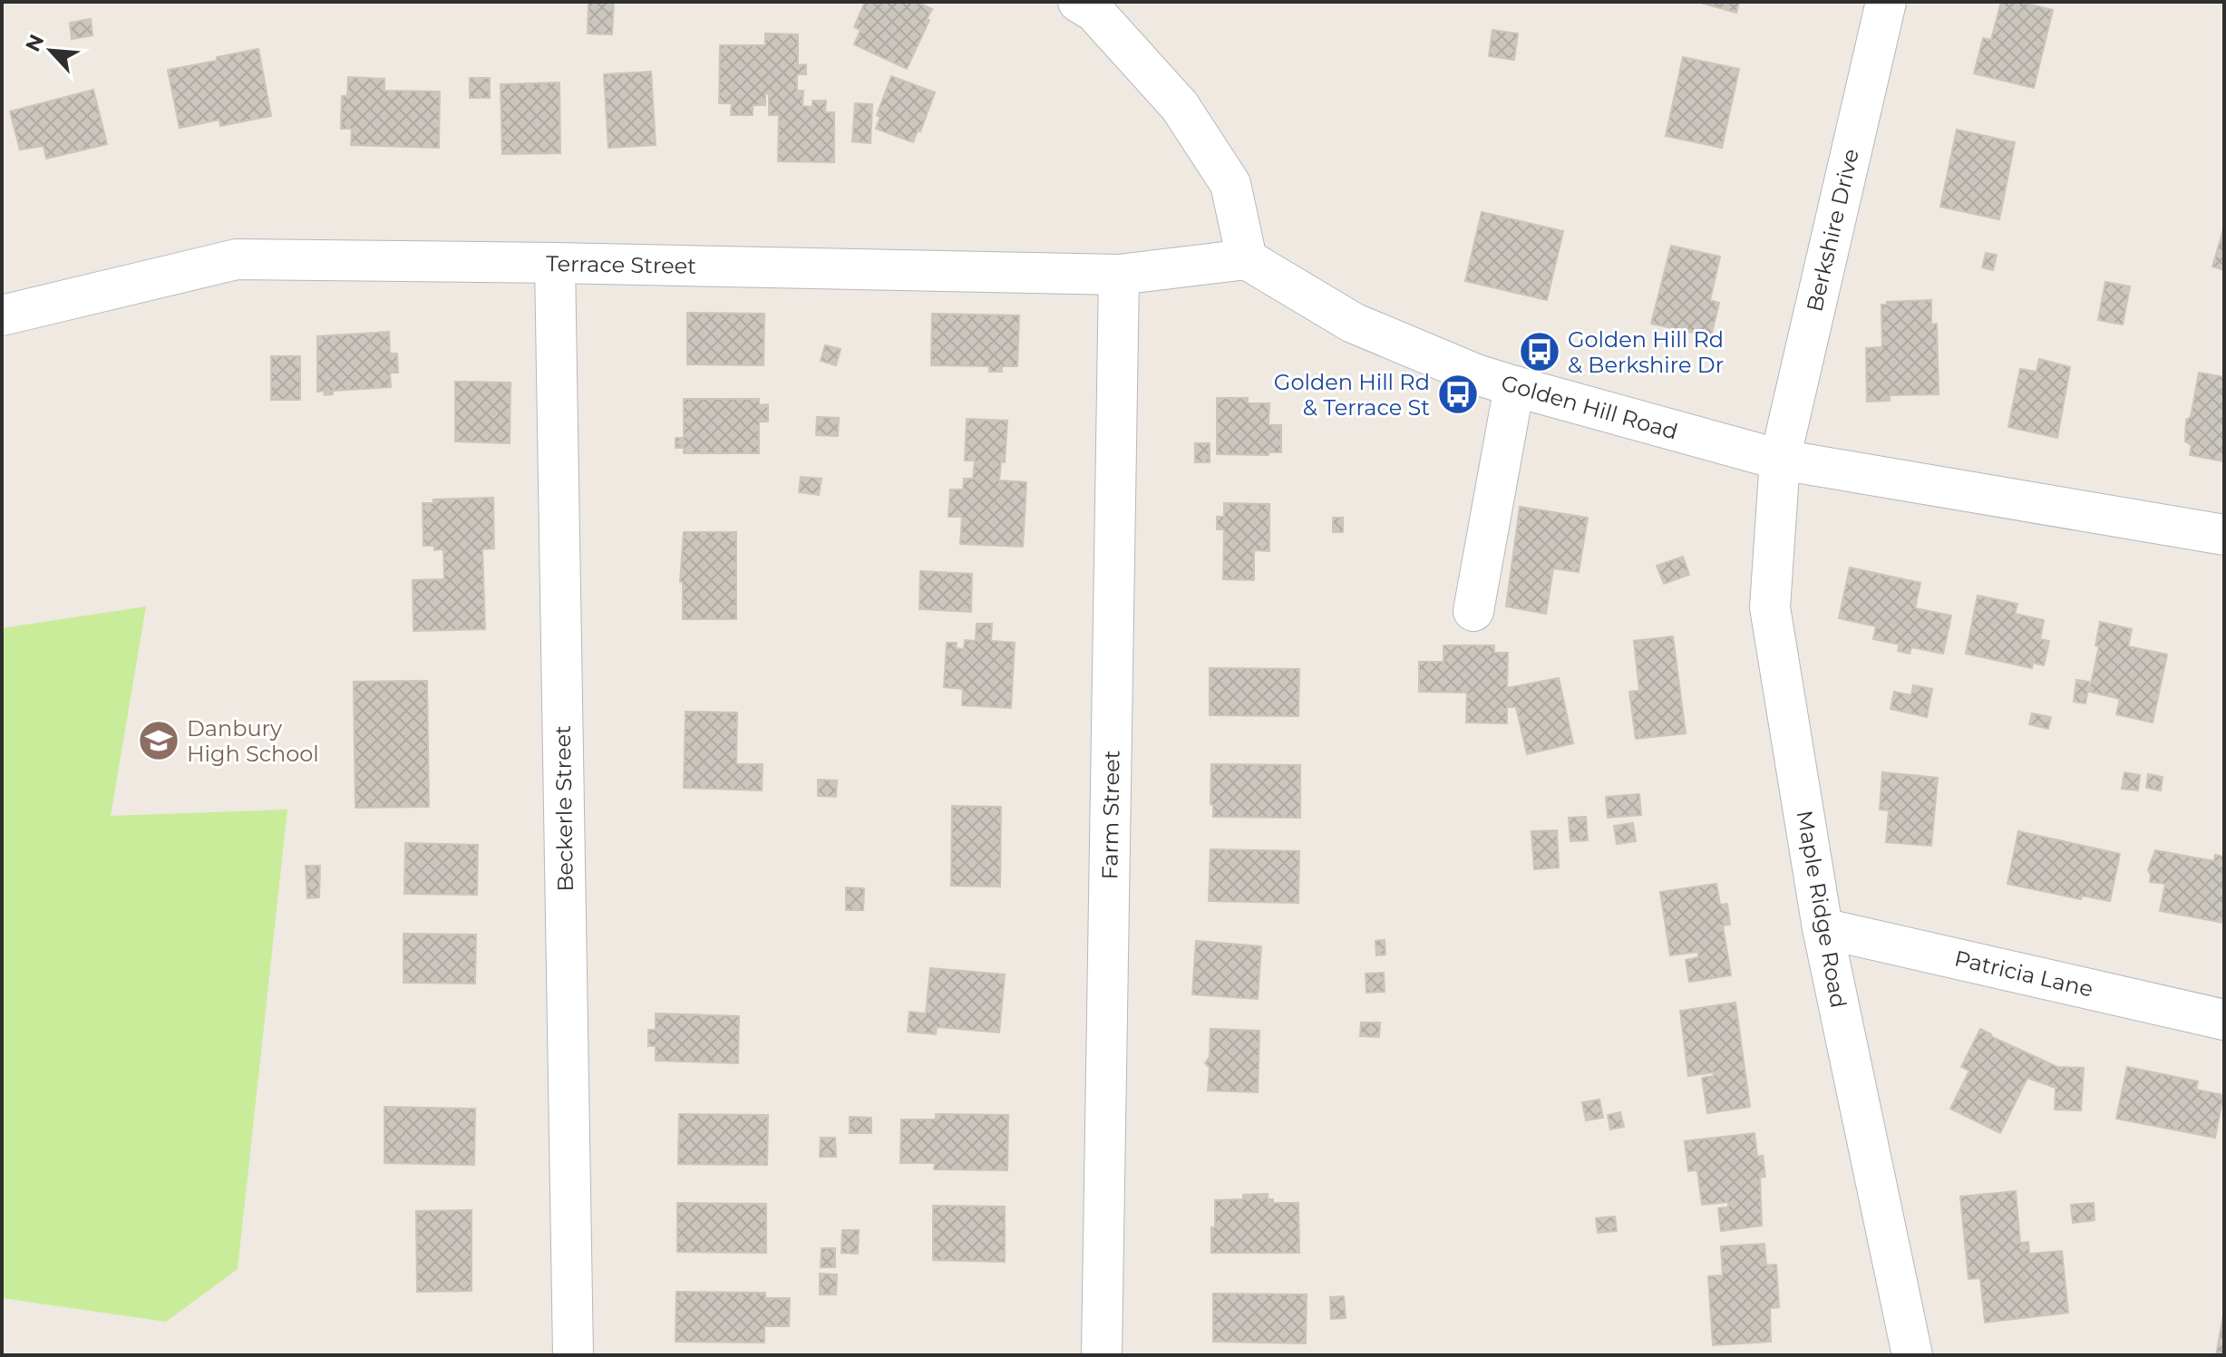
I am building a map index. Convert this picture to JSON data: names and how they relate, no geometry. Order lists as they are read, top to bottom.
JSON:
{
  "streets": {
    "street": [
      "Berkshire Drive",
      "Terrace Street",
      "Golden Hill Road",
      "Beckerle Street",
      "Farm Street",
      "Maple Ridge Road",
      "Patricia Lane"
    ]
  },
  "crossings": [
    ["Berkshire Drive", "Golden Hill Road"],
    ["Berkshire Drive", "Maple Ridge Road"],
    ["Terrace Street", "Golden Hill Road"],
    ["Terrace Street", "Beckerle Street"],
    ["Terrace Street", "Farm Street"],
    ["Golden Hill Road", "Maple Ridge Road"],
    ["Maple Ridge Road", "Patricia Lane"]
  ],
  "places": {
    "bus stop": ["Golden Hill Rd & Berkshire Dr", "Golden Hill Rd & Terrace St"],
    "school or university": ["Danbury High School"]
  },
  "north": "top left"
}
